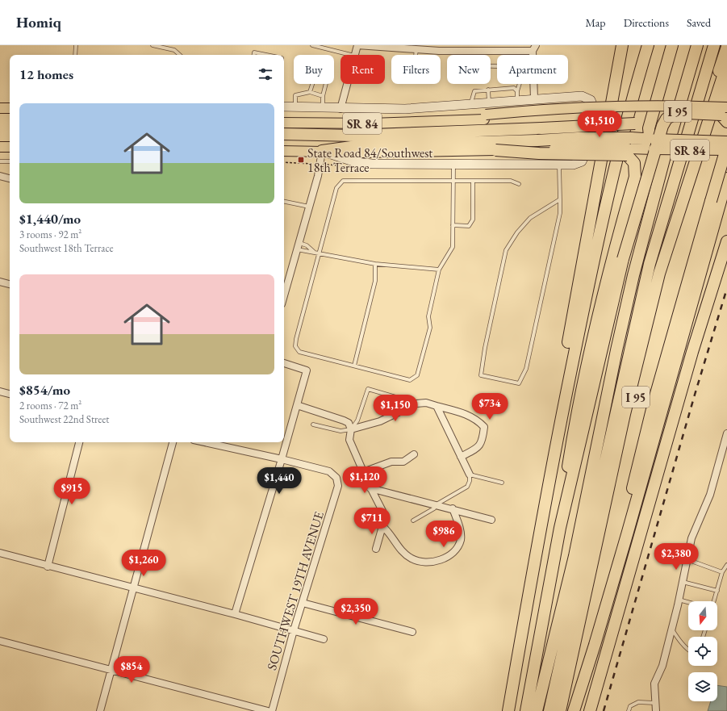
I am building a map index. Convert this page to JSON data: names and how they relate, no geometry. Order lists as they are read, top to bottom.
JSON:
{
  "streets": {
    "highway": ["I 95"],
    "main road": ["SR 84"],
    "street": ["SOUTHWEST 19TH AVENUE"]
  },
  "places": {
    "transit": ["State Road 84/Southwest 18th Terrace"]
  },
  "north": "bottom",
  "page": {
    "header": "Homiq",
    "nav": ["Map", "Directions", "Saved"],
    "chip": [
      "Buy",
      "Rent",
      "Filters",
      "New",
      "Apartment"
    ],
    "heading": "12 homes",
    "list": [
      {
        "name": "$1,440/mo",
        "note": "3 rooms · 92 m² · Southwest 18th Terrace"
      },
      {
        "name": "$854/mo",
        "note": "2 rooms · 72 m² · Southwest 22nd Street"
      }
    ],
    "price": [
      "$1,510",
      "$734",
      "$1,150",
      "$1,120",
      "$1,440",
      "$915",
      "$711",
      "$986",
      "$2,380",
      "$1,260",
      "$2,350",
      "$854"
    ]
  }
}
